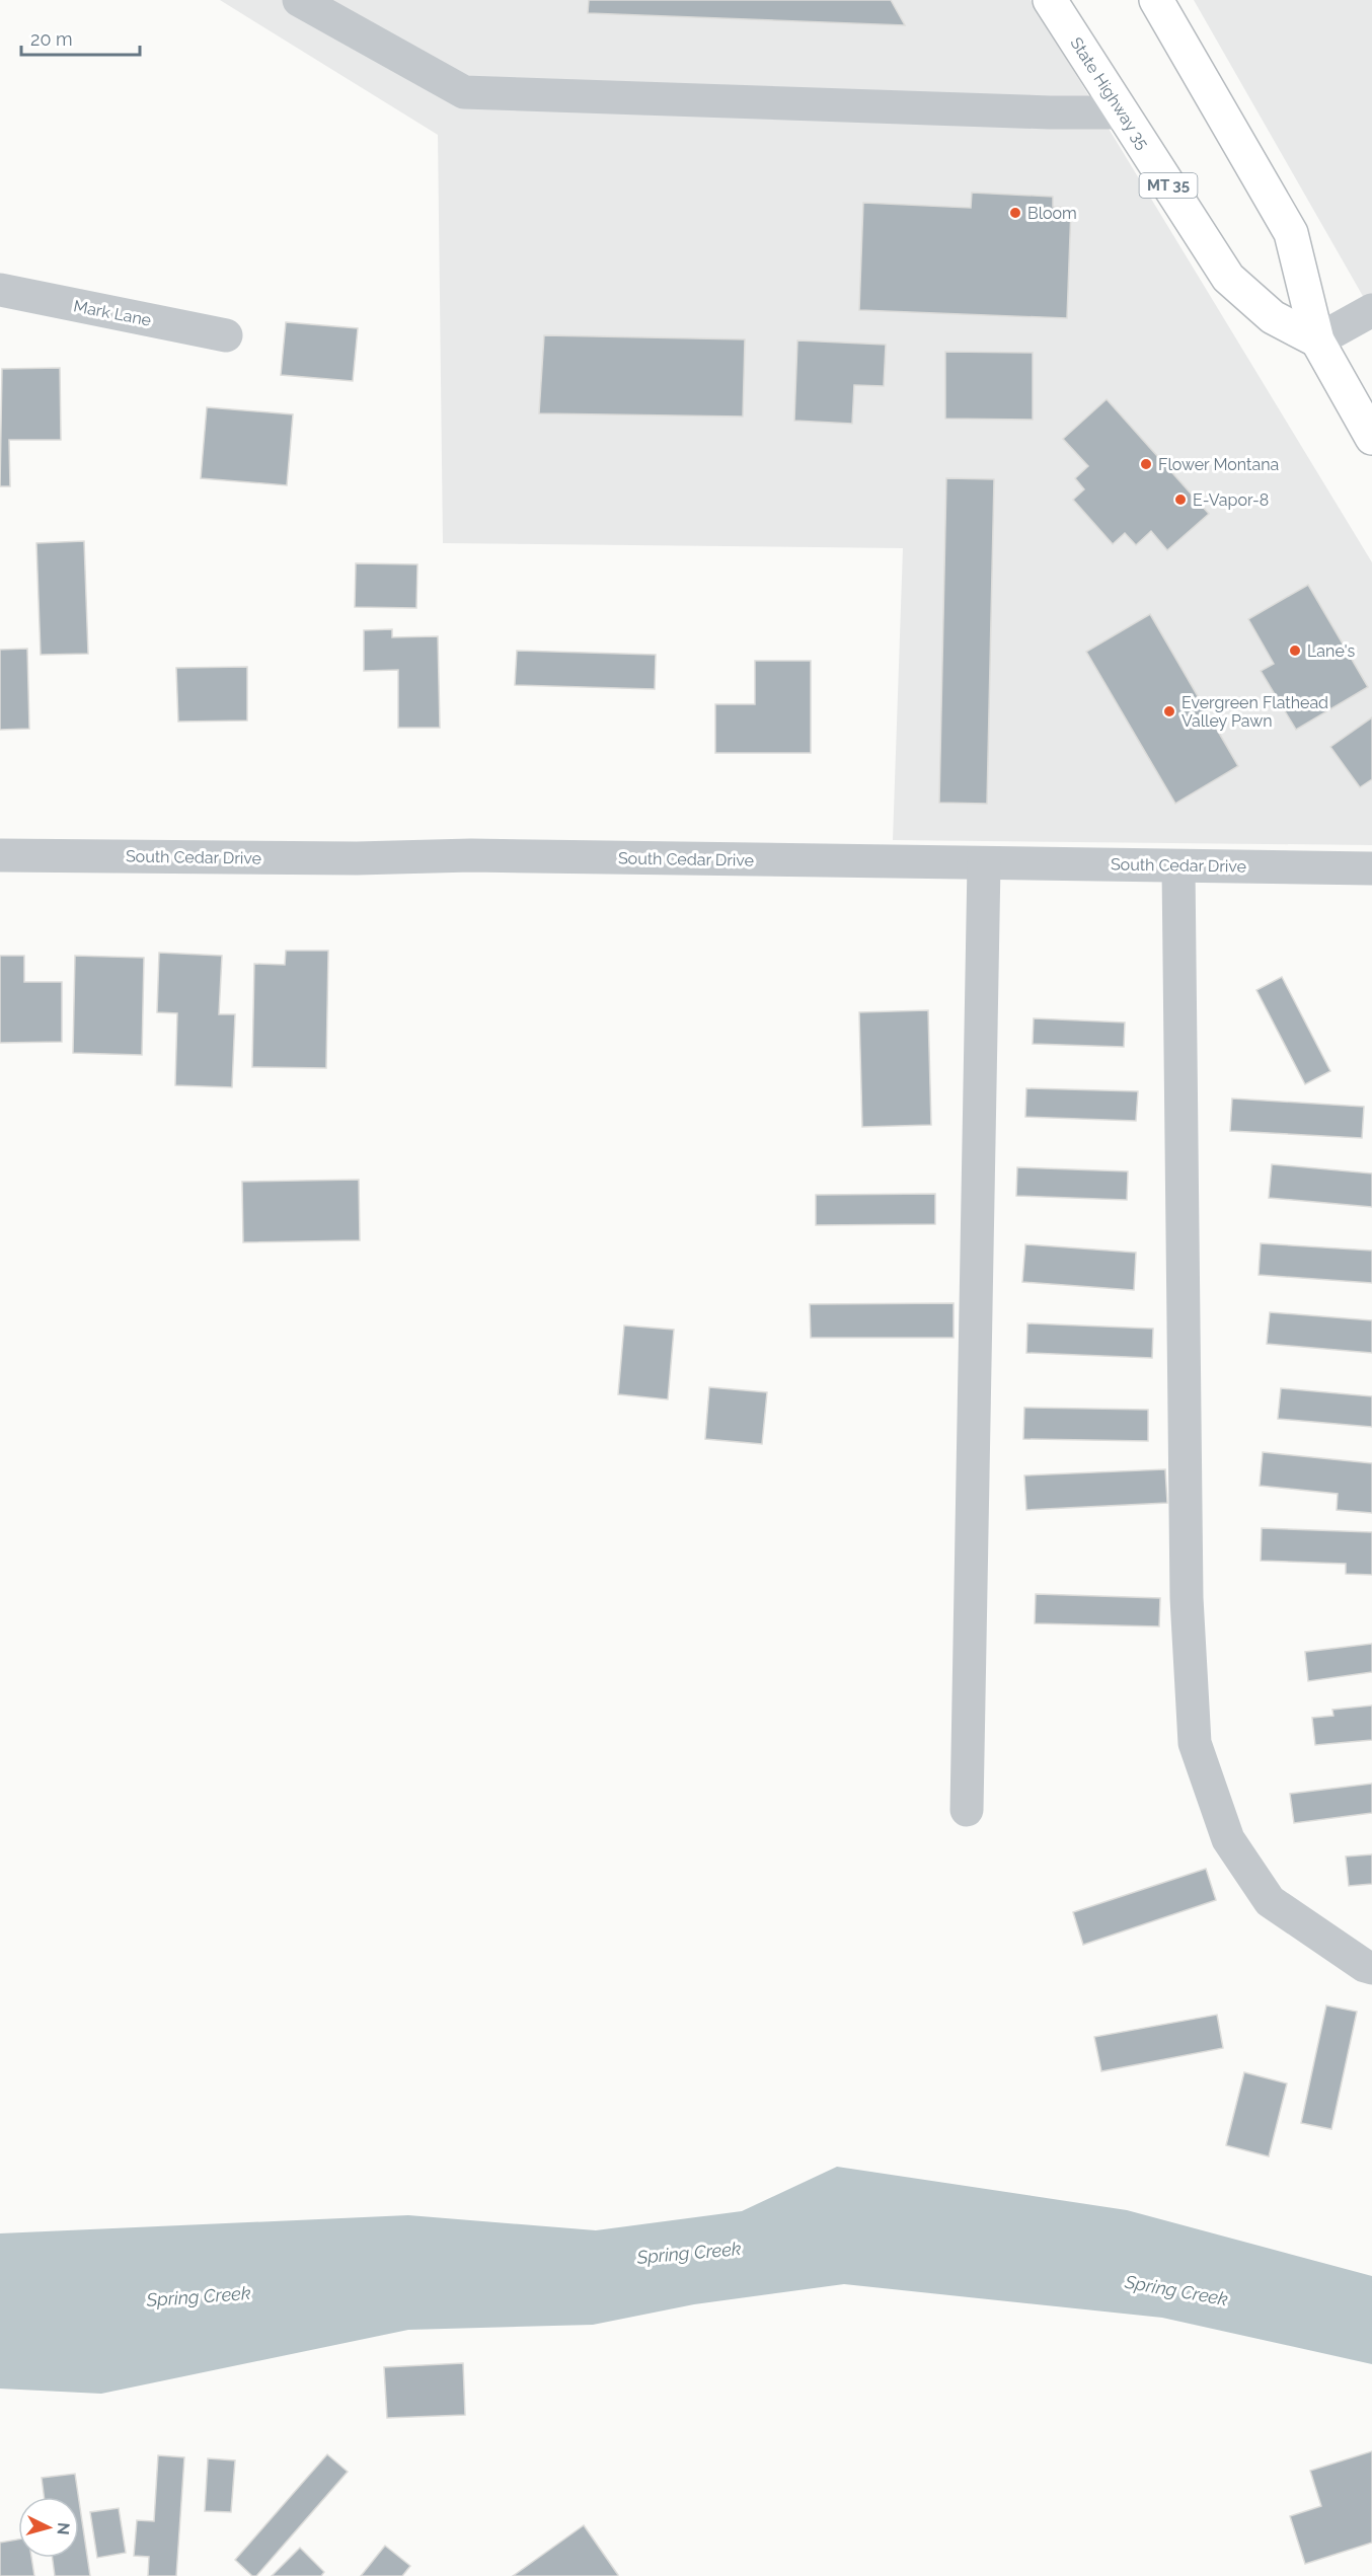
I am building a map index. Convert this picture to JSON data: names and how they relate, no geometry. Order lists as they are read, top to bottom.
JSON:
{
  "streets": {
    "main road": ["State Highway 35", "MT 35"],
    "street": ["Mark Lane", "South Cedar Drive"]
  },
  "water": ["Spring Creek"],
  "places": [
    "Bloom",
    "Flower Montana",
    "E-Vapor-8",
    "Lane's",
    "Evergreen Flathead Valley Pawn"
  ],
  "scale_bar": "20 m",
  "north": "right"
}
